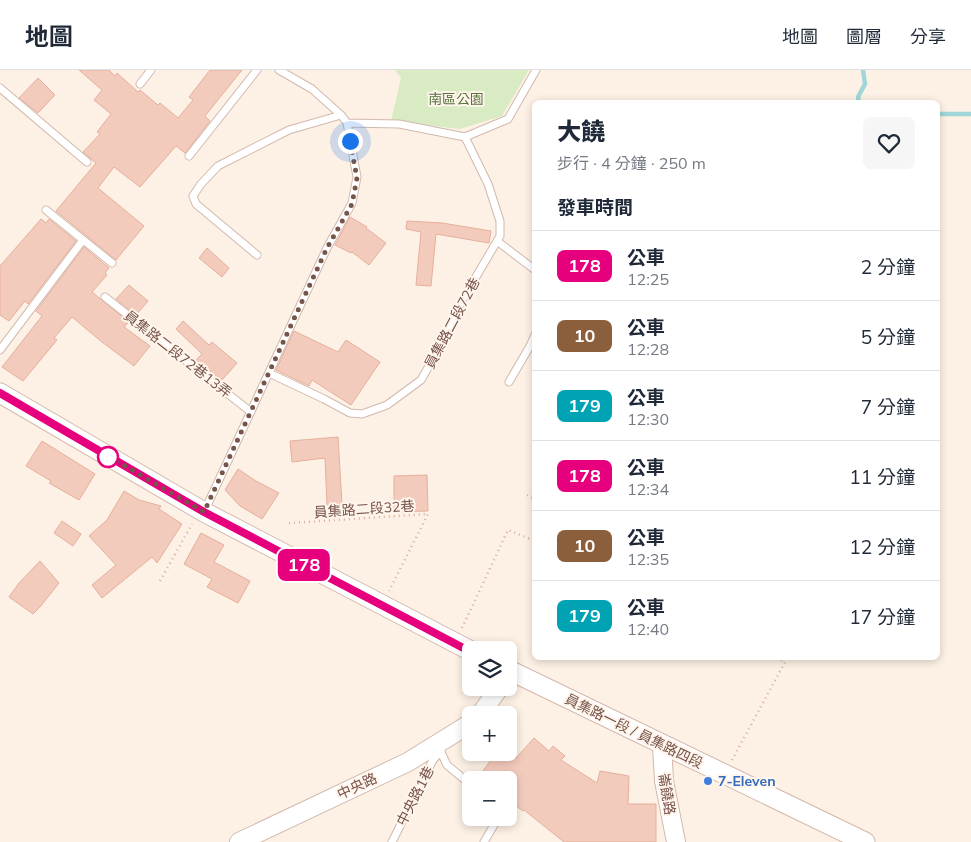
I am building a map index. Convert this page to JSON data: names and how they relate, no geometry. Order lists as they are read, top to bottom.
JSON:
{
  "streets": {
    "main road": ["員集路一段 / 員集路四段"],
    "street": ["中央路", "崙饒路"],
    "lane": ["員集路二段72巷", "員集路二段72巷13弄", "中央路1巷"],
    "path": ["員集路二段32巷"]
  },
  "crossings": [
    ["員集路一段 / 員集路四段", "崙饒路"],
    ["中央路", "中央路1巷"]
  ],
  "parks": ["南區公園"],
  "places": ["7-Eleven"],
  "lines": ["bus line 178"],
  "page": {
    "header": "地圖",
    "nav": ["地圖", "圖層", "分享"],
    "on_map": "178",
    "heading": [
      ["大饒", "步行 · 4 分鐘 · 250 m"],
      "發車時間"
    ],
    "list": [
      {
        "mark": "178",
        "name": "公車",
        "note": "12:25",
        "value": "2 分鐘"
      },
      {
        "mark": "10",
        "name": "公車",
        "note": "12:28",
        "value": "5 分鐘"
      },
      {
        "mark": "179",
        "name": "公車",
        "note": "12:30",
        "value": "7 分鐘"
      },
      {
        "mark": "178",
        "name": "公車",
        "note": "12:34",
        "value": "11 分鐘"
      },
      {
        "mark": "10",
        "name": "公車",
        "note": "12:35",
        "value": "12 分鐘"
      },
      {
        "mark": "179",
        "name": "公車",
        "note": "12:40",
        "value": "17 分鐘"
      }
    ],
    "map_buttons": ["+", "−"]
  }
}
